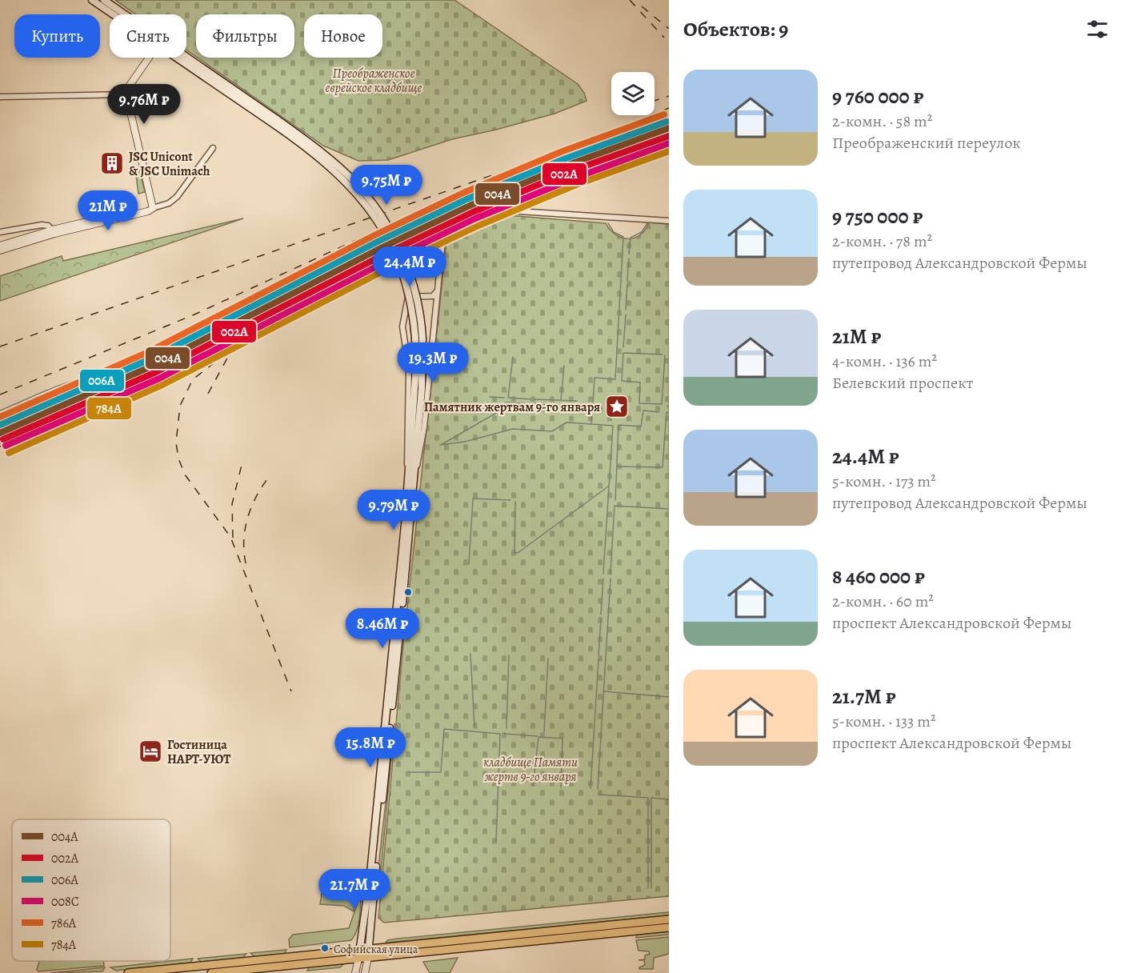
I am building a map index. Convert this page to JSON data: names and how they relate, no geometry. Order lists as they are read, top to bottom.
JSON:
{
  "parks": ["Преображенское еврейское кладбище", "кладбище Памяти жертв 9-го января"],
  "places": {
    "building": ["JSC Unicont & JSC Unimach"],
    "place": ["Памятник жертвам 9-го января"],
    "hotel": ["Гостиница НАРТ-УЮТ"],
    "other": ["Софийская улица"]
  },
  "lines": [
    "transit line 786А",
    "transit line 006А",
    "transit line 004А",
    "transit line 002А",
    "transit line 008С",
    "transit line 784А"
  ],
  "legend": [
    "004А",
    "002А",
    "006А",
    "008С",
    "786А",
    "784А"
  ],
  "page": {
    "heading": "Объектов: 9",
    "chip": [
      "Купить",
      "Снять",
      "Фильтры",
      "Новое"
    ],
    "list": [
      {
        "name": "9 760 000 ₽",
        "note": "2-комн. · 58 m² · Преображенский переулок"
      },
      {
        "name": "9 750 000 ₽",
        "note": "2-комн. · 78 m² · путепровод Александровской Фермы"
      },
      {
        "name": "21M ₽",
        "note": "4-комн. · 136 m² · Белевский проспект"
      },
      {
        "name": "24.4M ₽",
        "note": "5-комн. · 173 m² · путепровод Александровской Фермы"
      },
      {
        "name": "8 460 000 ₽",
        "note": "2-комн. · 60 m² · проспект Александровской Фермы"
      },
      {
        "name": "21.7M ₽",
        "note": "5-комн. · 133 m² · проспект Александровской Фермы"
      }
    ],
    "price": [
      "9.76M ₽",
      "9.75M ₽",
      "21M ₽",
      "24.4M ₽",
      "19.3M ₽",
      "9.79M ₽",
      "8.46M ₽",
      "15.8M ₽",
      "21.7M ₽"
    ]
  }
}
